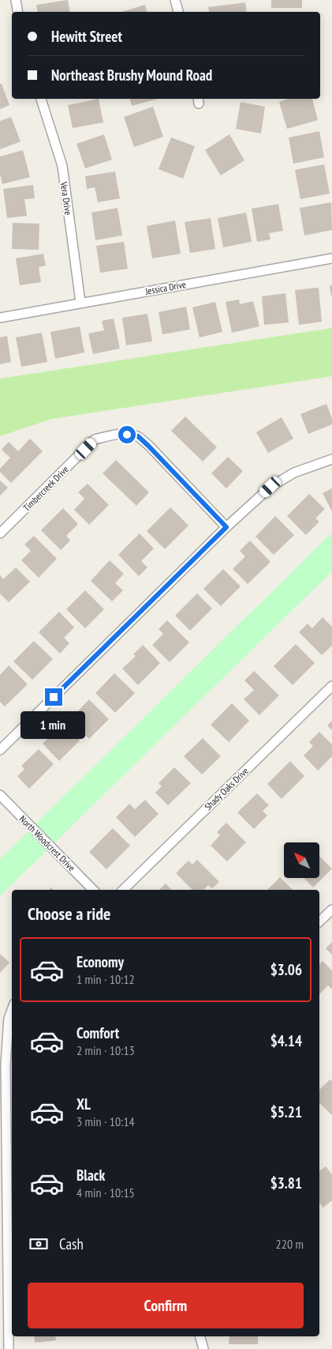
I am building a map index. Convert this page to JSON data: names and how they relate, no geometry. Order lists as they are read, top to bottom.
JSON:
{
  "streets": {
    "street": [
      "Vera Drive",
      "Jessica Drive",
      "Timbercreek Drive",
      "Shady Oaks Drive",
      "North Woodcrest Drive"
    ]
  },
  "crossings": [
    ["Vera Drive", "Jessica Drive"]
  ],
  "north": "top left",
  "page": {
    "banner": ["Hewitt Street", "Northeast Brushy Mound Road"],
    "bubble": "1 min",
    "heading": "Choose a ride",
    "list": [
      {
        "name": "Economy",
        "note": "1 min · 10:12",
        "value": "$3.06"
      },
      {
        "name": "Comfort",
        "note": "2 min · 10:13",
        "value": "$4.14"
      },
      {
        "name": "XL",
        "note": "3 min · 10:14",
        "value": "$5.21"
      },
      {
        "name": "Black",
        "note": "4 min · 10:15",
        "value": "$3.81"
      }
    ],
    "pay": ["Cash", "220 m"],
    "buttons": "Confirm"
  }
}
